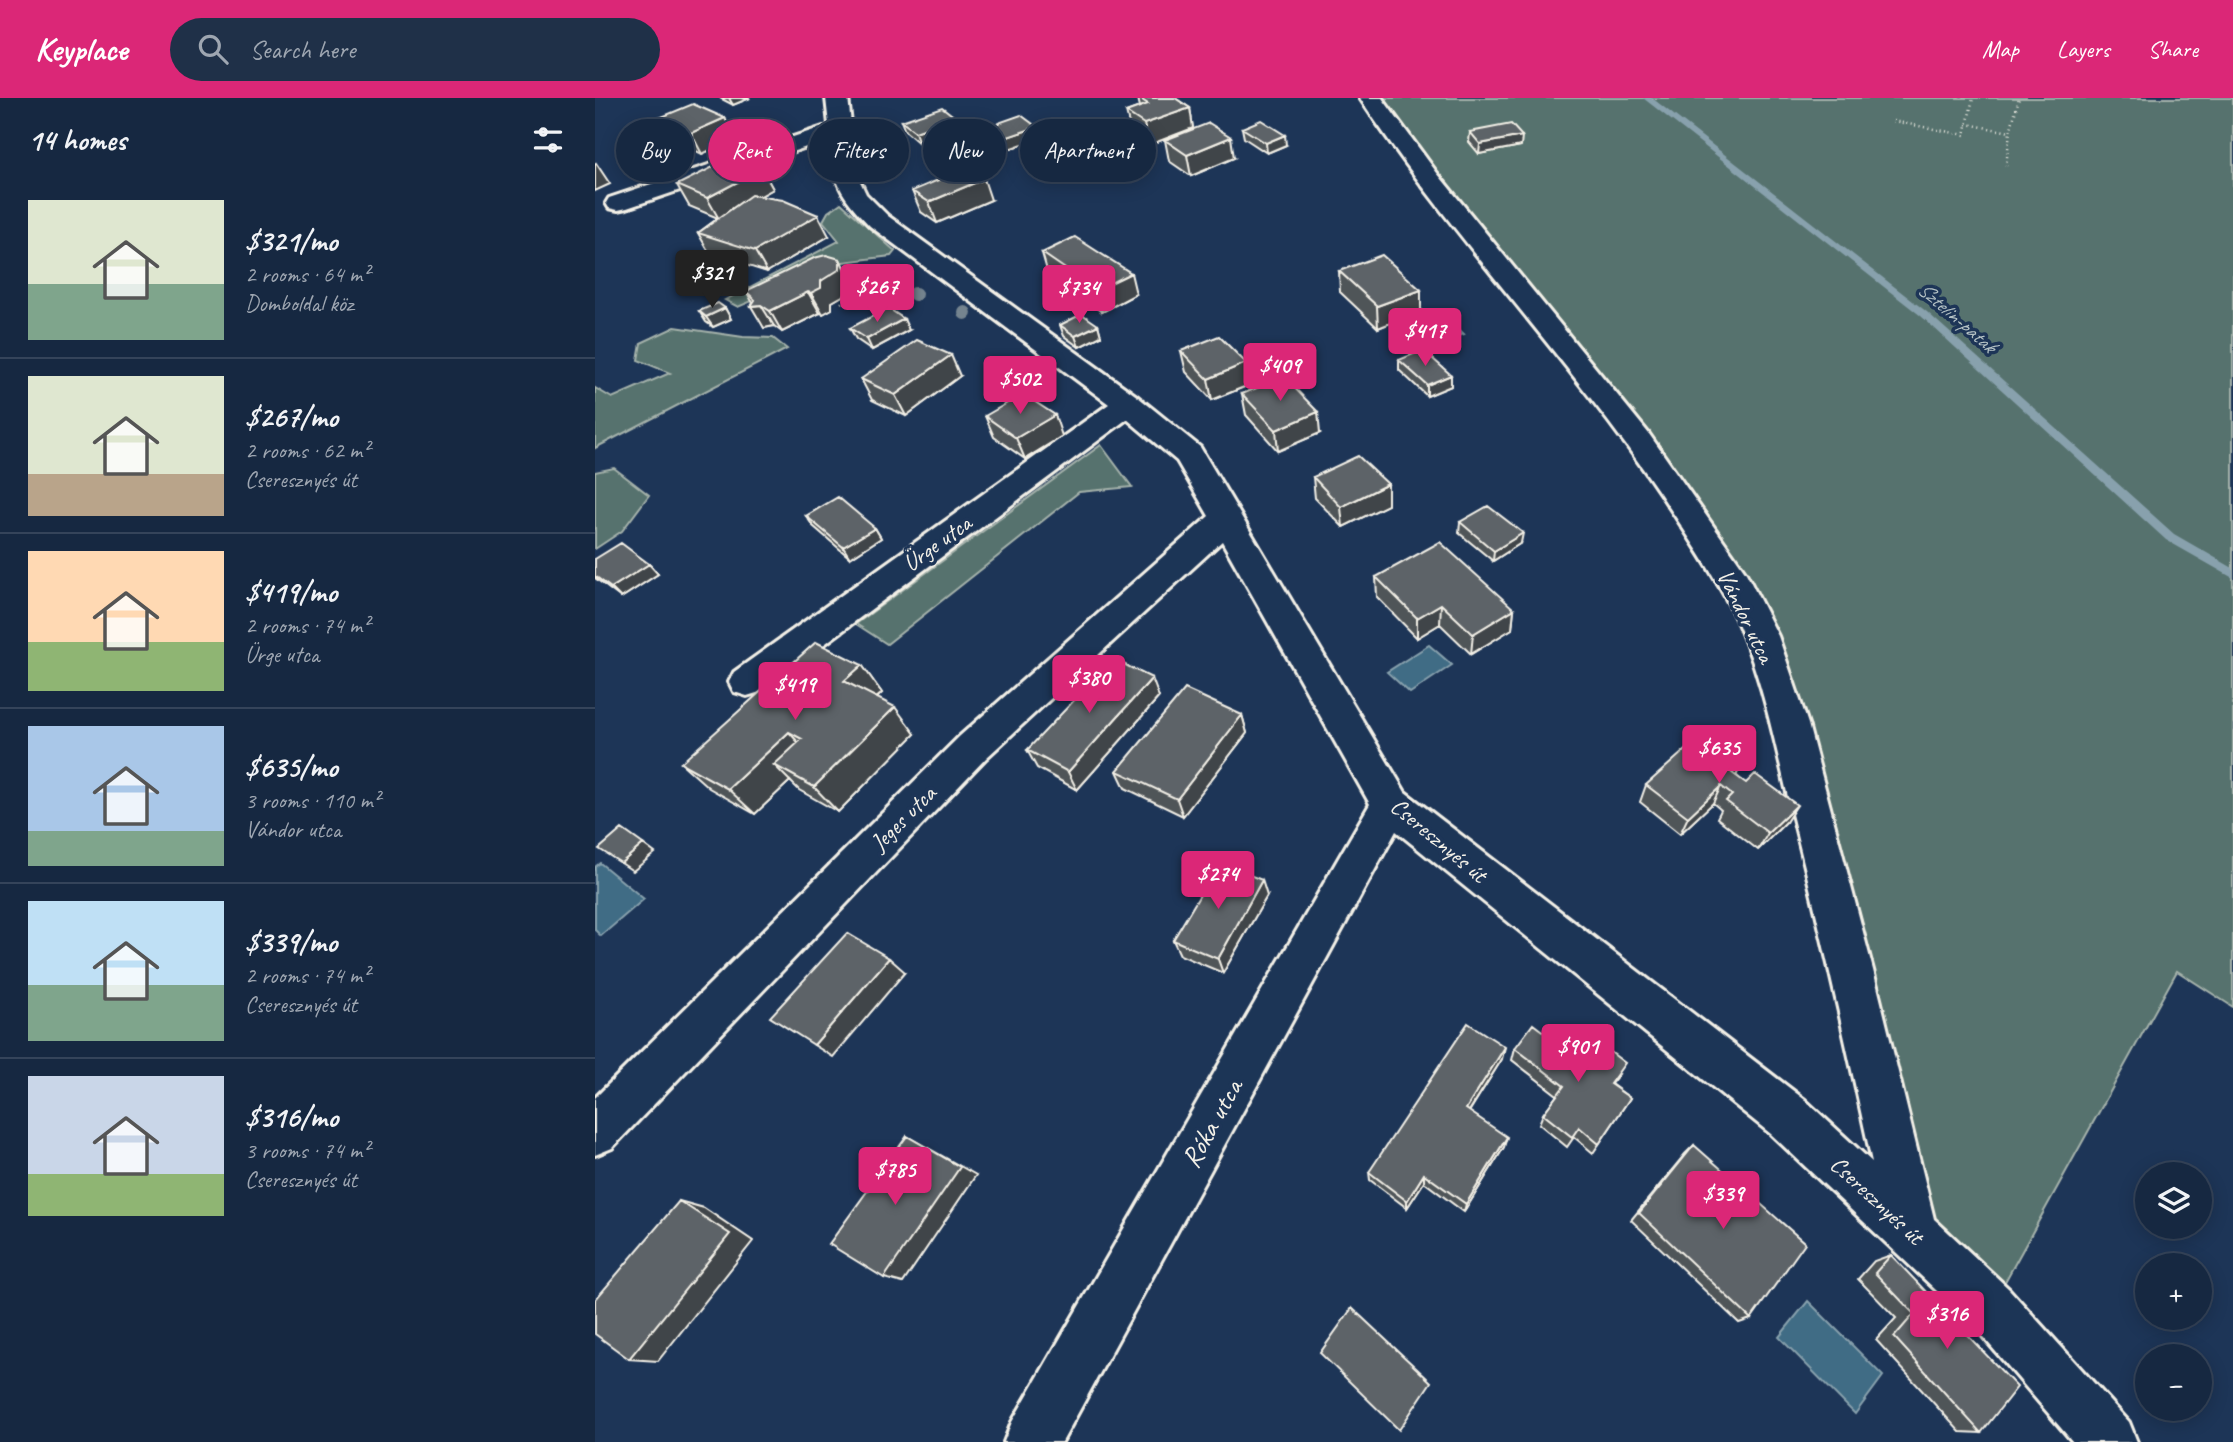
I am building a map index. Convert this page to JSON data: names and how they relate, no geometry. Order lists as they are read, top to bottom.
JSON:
{
  "streets": {
    "street": [
      "Ürge utca",
      "Vándor utca",
      "Jeges utca",
      "Cseresznyés út",
      "Róka utca"
    ]
  },
  "crossings": [
    ["Ürge utca", "Cseresznyés út"],
    ["Vándor utca", "Cseresznyés út"],
    ["Jeges utca", "Cseresznyés út"],
    ["Cseresznyés út", "Róka utca"]
  ],
  "water": ["Sztelin-patak"],
  "page": {
    "header": "Keyplace",
    "search": "Search here",
    "nav": ["Map", "Layers", "Share"],
    "heading": "14 homes",
    "chip": [
      "Buy",
      "Rent",
      "Filters",
      "New",
      "Apartment"
    ],
    "list": [
      {
        "name": "$321/mo",
        "note": "2 rooms · 64 m² · Domboldal köz"
      },
      {
        "name": "$267/mo",
        "note": "2 rooms · 62 m² · Cseresznyés út"
      },
      {
        "name": "$419/mo",
        "note": "2 rooms · 74 m² · Ürge utca"
      },
      {
        "name": "$635/mo",
        "note": "3 rooms · 110 m² · Vándor utca"
      },
      {
        "name": "$339/mo",
        "note": "2 rooms · 74 m² · Cseresznyés út"
      },
      {
        "name": "$316/mo",
        "note": "3 rooms · 74 m² · Cseresznyés út"
      }
    ],
    "price": [
      "$321",
      "$267",
      "$734",
      "$417",
      "$409",
      "$502",
      "$380",
      "$419",
      "$635",
      "$274",
      "$901",
      "$785",
      "$339",
      "$316"
    ],
    "map_buttons": ["+", "−"]
  }
}
